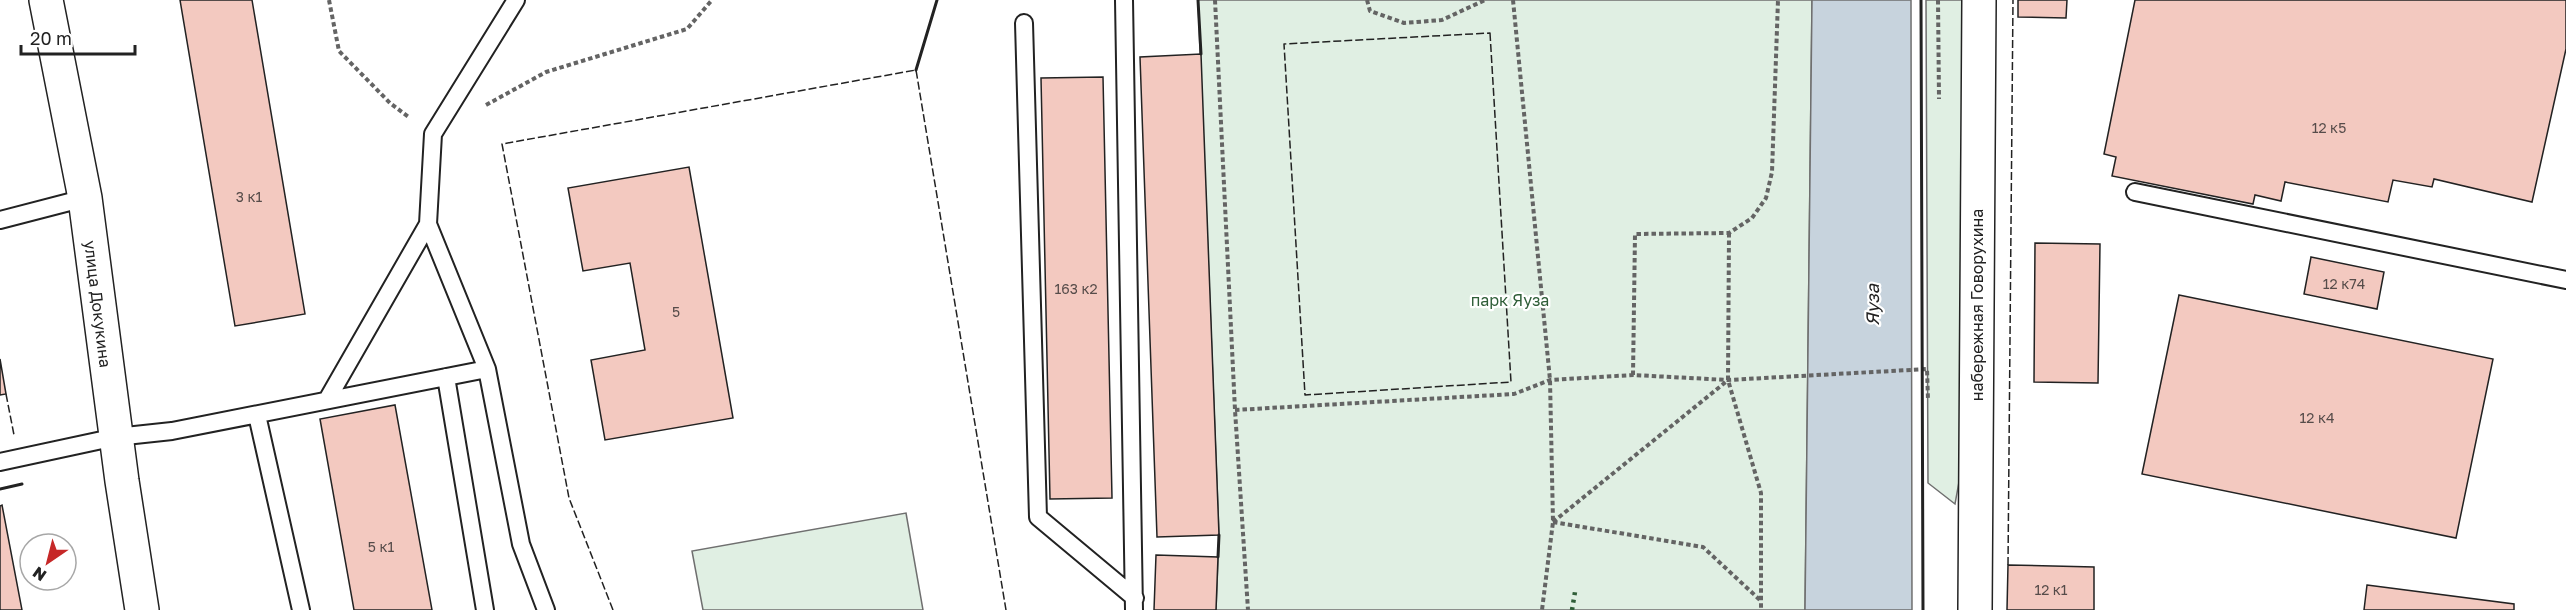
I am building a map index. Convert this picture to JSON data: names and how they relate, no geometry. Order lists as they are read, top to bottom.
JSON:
{
  "streets": {
    "street": ["улица Докукина", "набережная Говорухина"]
  },
  "water": ["Яуза"],
  "parks": ["парк Яуза"],
  "house_numbers": [
    "12 к5",
    "3 к1",
    "12 к74",
    "163 к2",
    "5",
    "12 к4",
    "5 к1",
    "12 к1"
  ],
  "scale_bar": "20 m",
  "north": "bottom left"
}
